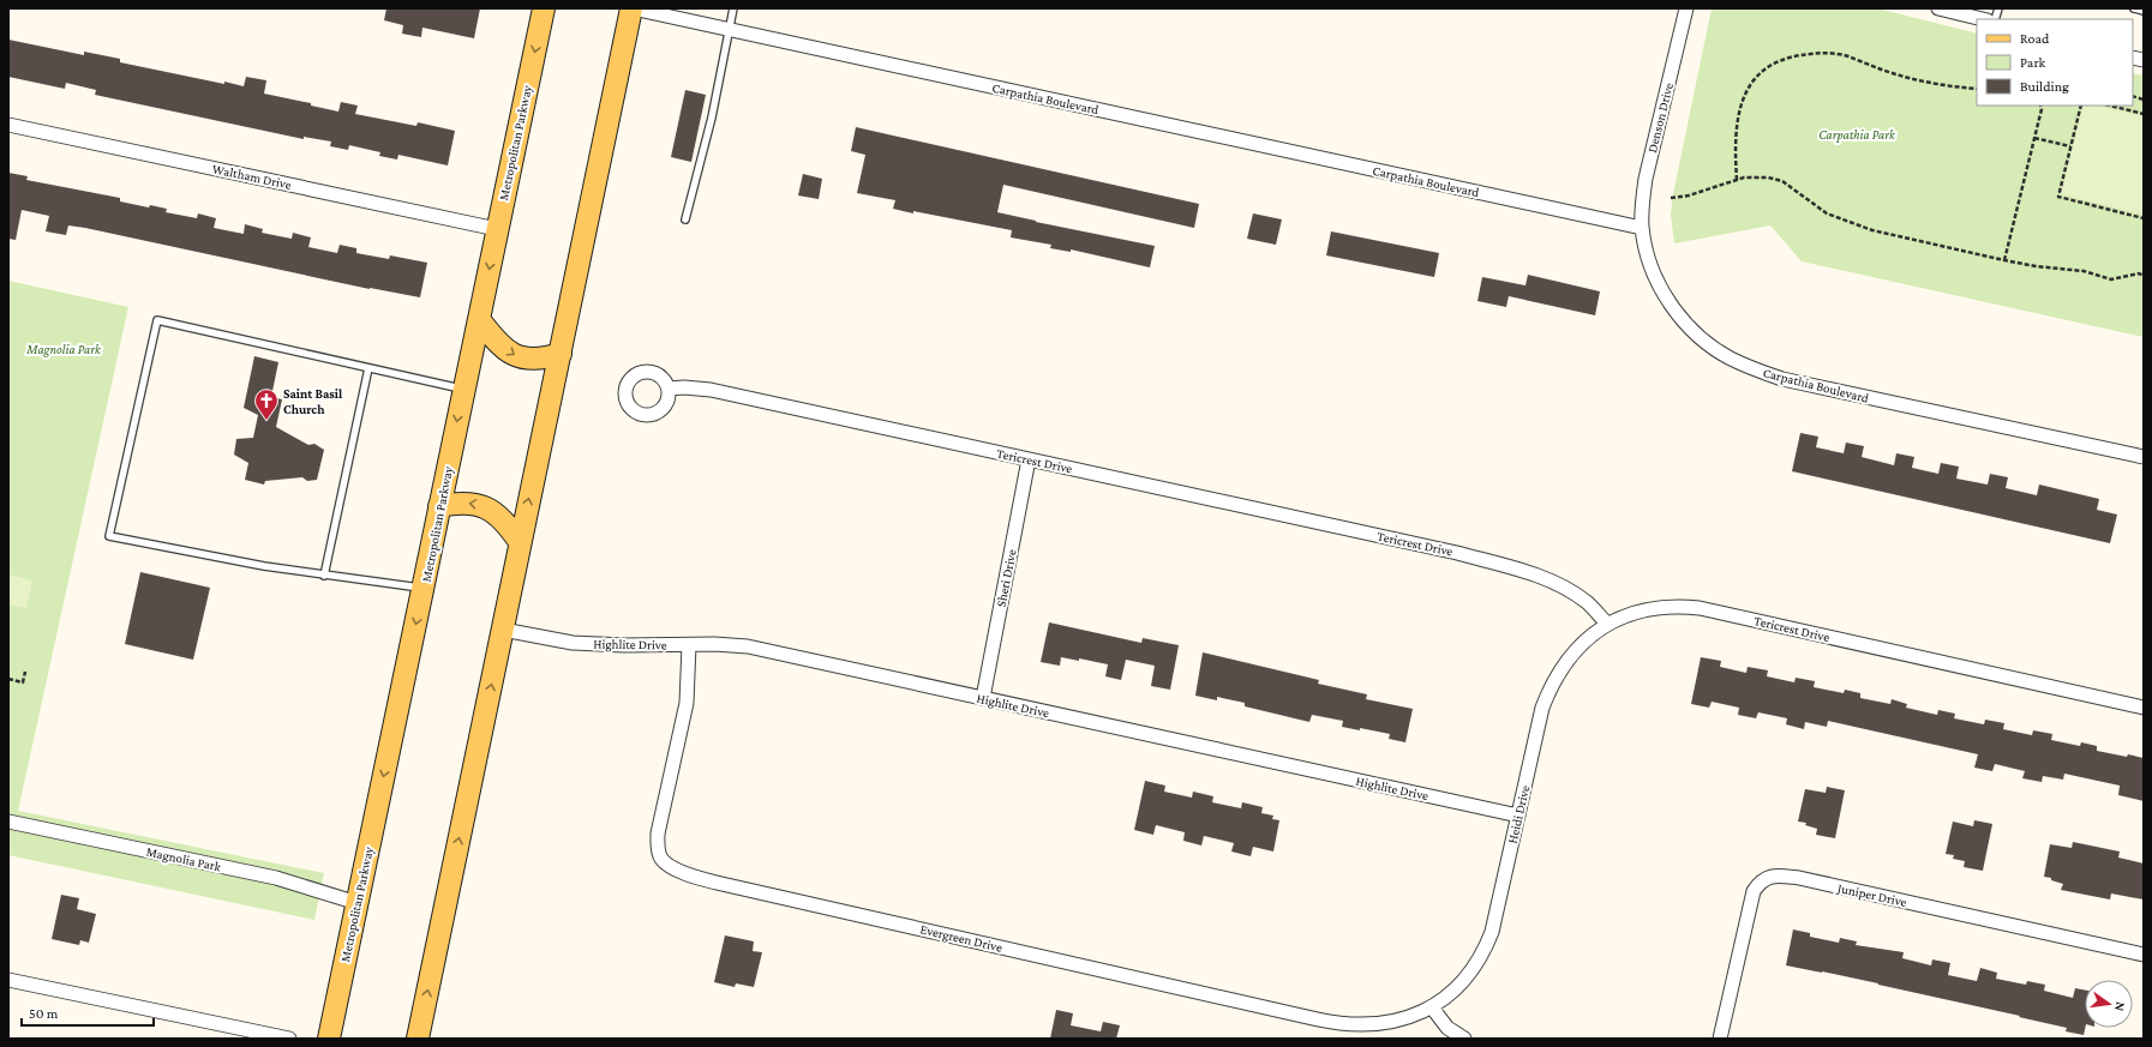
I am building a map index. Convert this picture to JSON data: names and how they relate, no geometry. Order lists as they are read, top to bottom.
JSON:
{
  "streets": {
    "main road": ["Metropolitan Parkway"],
    "street": [
      "Carpathia Boulevard",
      "Denson Drive",
      "Waltham Drive",
      "Tericrest Drive",
      "Sheri Drive",
      "Highlite Drive",
      "Heidi Drive",
      "Magnolia Park",
      "Juniper Drive",
      "Evergreen Drive"
    ]
  },
  "crossings": [
    ["Carpathia Boulevard", "Denson Drive"],
    ["Metropolitan Parkway", "Waltham Drive"],
    ["Metropolitan Parkway", "Magnolia Park"],
    ["Tericrest Drive", "Sheri Drive"],
    ["Tericrest Drive", "Heidi Drive"],
    ["Sheri Drive", "Highlite Drive"],
    ["Highlite Drive", "Heidi Drive"],
    ["Highlite Drive", "Evergreen Drive"],
    ["Heidi Drive", "Evergreen Drive"]
  ],
  "parks": ["Carpathia Park", "Magnolia Park"],
  "places": {
    "church": ["Saint Basil Church"]
  },
  "legend": ["Road", "Park", "Building"],
  "scale_bar": "50 m",
  "north": "right"
}
